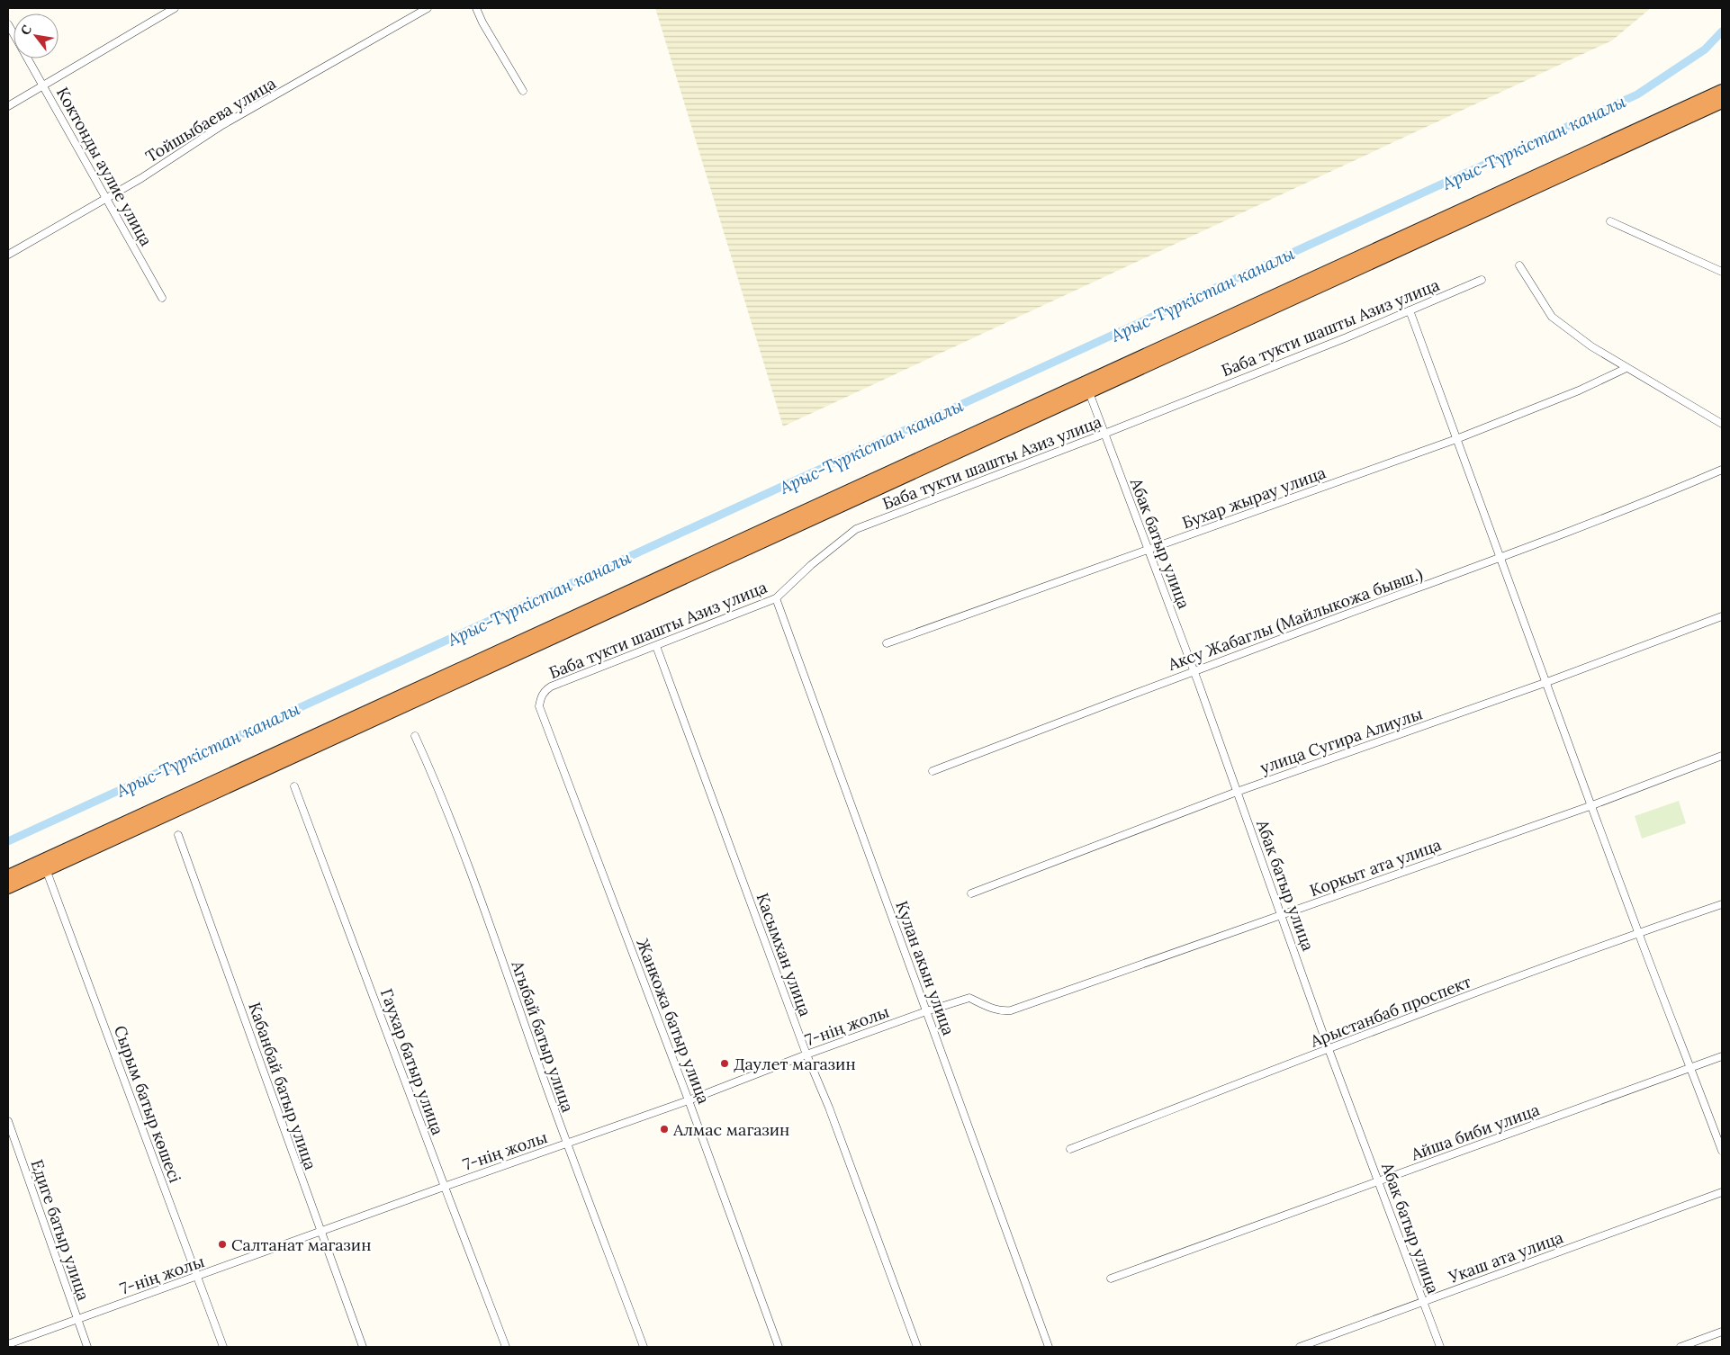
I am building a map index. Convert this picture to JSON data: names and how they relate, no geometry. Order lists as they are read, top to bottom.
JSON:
{
  "streets": {
    "street": [
      "Тойшыбаева улица",
      "Коктонды аулие улица",
      "Баба тукти шашты Азиз улица",
      "Бухар жырау улица",
      "Абак батыр улица",
      "Аксу Жабаглы (Майлыкожа бывш.)",
      "улица Сугира Алиулы",
      "Коркыт ата улица",
      "Касымхан улица",
      "Кулан акын улица",
      "Арыстанбаб проспект",
      "Жанкожа батыр улица",
      "7-нің жолы",
      "Агыбай батыр улица",
      "Гаухар батыр улица",
      "Кабанбай батыр улица",
      "Сырым батыр көшесі",
      "Айша биби улица",
      "Едиге батыр улица",
      "Укаш ата улица"
    ]
  },
  "crossings": [
    ["Тойшыбаева улица", "Коктонды аулие улица"],
    ["Баба тукти шашты Азиз улица", "Абак батыр улица"],
    ["Баба тукти шашты Азиз улица", "Касымхан улица"],
    ["Баба тукти шашты Азиз улица", "Кулан акын улица"],
    ["Баба тукти шашты Азиз улица", "Жанкожа батыр улица"],
    ["Бухар жырау улица", "Абак батыр улица"],
    ["Абак батыр улица", "Аксу Жабаглы (Майлыкожа бывш.)"],
    ["Абак батыр улица", "улица Сугира Алиулы"],
    ["Абак батыр улица", "Коркыт ата улица"],
    ["Абак батыр улица", "Арыстанбаб проспект"],
    ["Абак батыр улица", "Айша биби улица"],
    ["Абак батыр улица", "Укаш ата улица"],
    ["Коркыт ата улица", "7-нің жолы"],
    ["Касымхан улица", "7-нің жолы"],
    ["Кулан акын улица", "7-нің жолы"],
    ["Жанкожа батыр улица", "7-нің жолы"],
    ["7-нің жолы", "Агыбай батыр улица"],
    ["7-нің жолы", "Гаухар батыр улица"],
    ["7-нің жолы", "Кабанбай батыр улица"],
    ["7-нің жолы", "Сырым батыр көшесі"],
    ["7-нің жолы", "Едиге батыр улица"]
  ],
  "water": ["Арыс-Түркістан каналы"],
  "places": ["Даулет магазин", "Алмас магазин", "Салтанат магазин"],
  "north": "top left"
}
